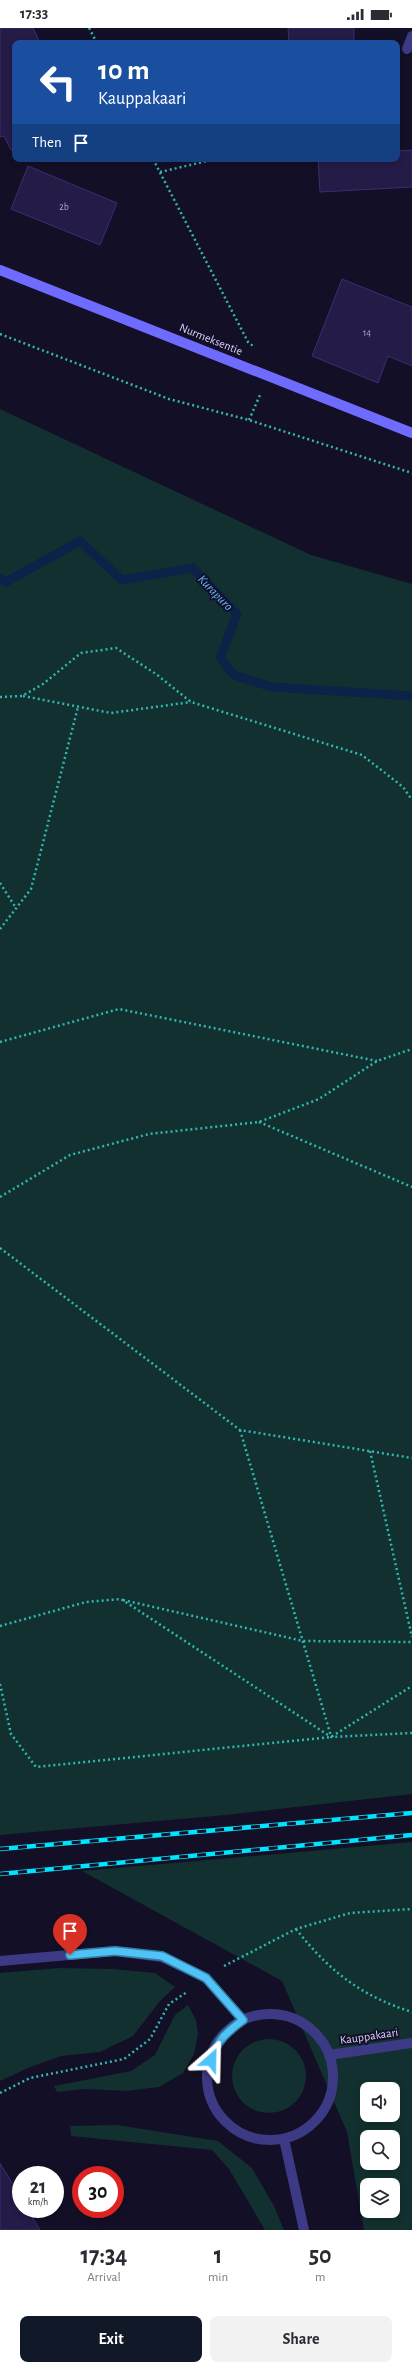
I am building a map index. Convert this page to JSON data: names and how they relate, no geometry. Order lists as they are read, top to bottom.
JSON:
{
  "streets": {
    "street": ["Nurmeksentie", "Kauppakaari"]
  },
  "water": ["Kurapuro"],
  "house_numbers": ["2b", "14"],
  "page": {
    "status": "17:33",
    "turn": ["10 m", "Kauppakaari"],
    "then": "Then",
    "speed": "21 km/h",
    "limit": "30",
    "eta": [
      "17:34",
      "Arrival",
      "1",
      "min",
      "50",
      "m"
    ],
    "buttons": ["Exit", "Share"]
  }
}
